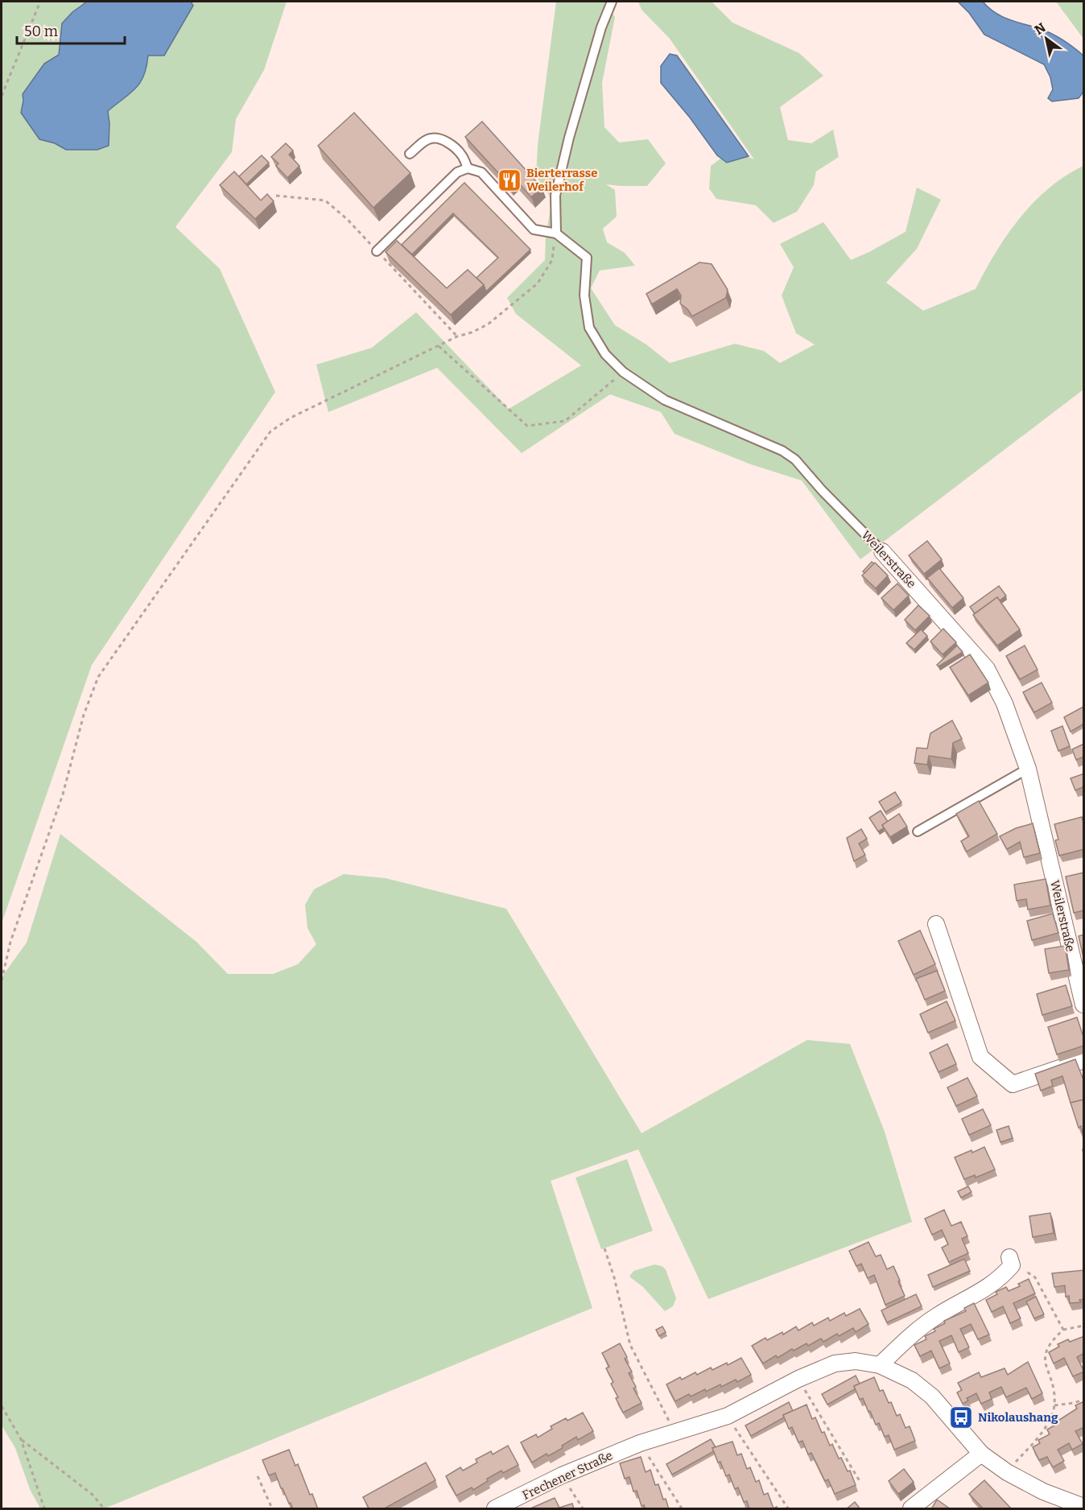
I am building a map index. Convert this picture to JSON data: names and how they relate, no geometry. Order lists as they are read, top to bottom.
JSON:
{
  "streets": {
    "street": ["Weilerstraße", "Frechener Straße"]
  },
  "places": {
    "restaurant": ["Bierterrasse Weilerhof"],
    "bus stop": ["Nikolaushang"]
  },
  "scale_bar": "50 m",
  "north": "top left"
}
